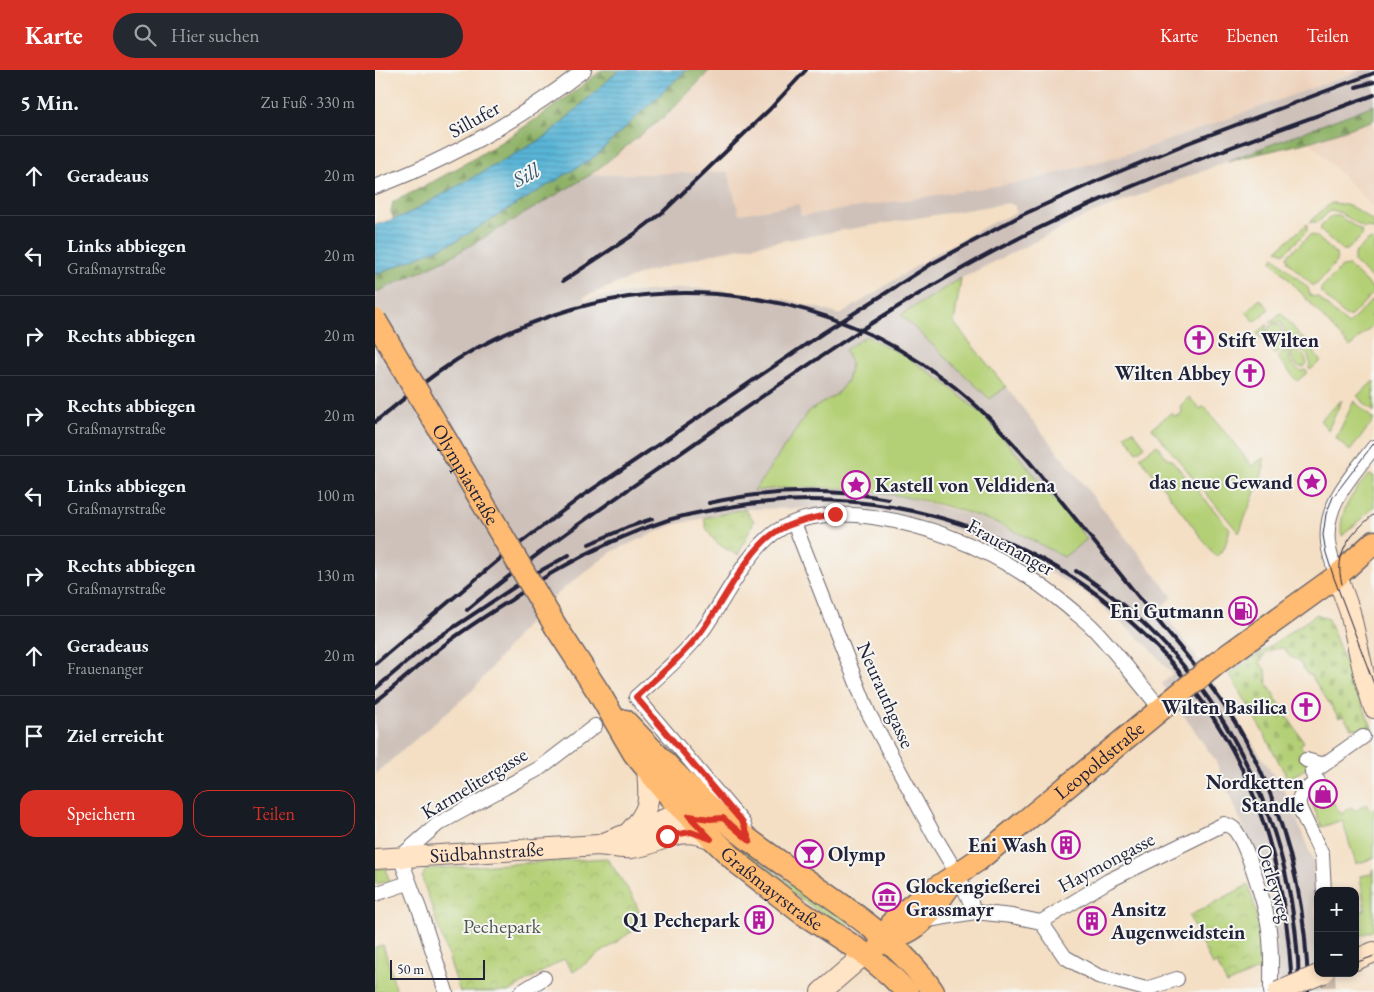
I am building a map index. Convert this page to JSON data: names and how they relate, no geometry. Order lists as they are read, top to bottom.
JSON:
{
  "streets": {
    "main road": ["Olympiastraße", "Leopoldstraße", "Graßmayrstraße"],
    "street": [
      "Sillufer",
      "Frauenanger",
      "Neurauthgasse",
      "Karmelitergasse",
      "Südbahnstraße",
      "Haymongasse",
      "Oerleyweg"
    ]
  },
  "crossings": [
    ["Olympiastraße", "Graßmayrstraße"],
    ["Frauenanger", "Neurauthgasse"],
    ["Frauenanger", "Leopoldstraße"],
    ["Frauenanger", "Graßmayrstraße"],
    ["Neurauthgasse", "Leopoldstraße"],
    ["Neurauthgasse", "Graßmayrstraße"],
    ["Leopoldstraße", "Graßmayrstraße"],
    ["Karmelitergasse", "Südbahnstraße"],
    ["Haymongasse", "Oerleyweg"]
  ],
  "water": ["Sill"],
  "parks": ["Pechepark"],
  "places": {
    "church": ["Stift Wilten", "Wilten Abbey", "Wilten Basilica"],
    "place": ["das neue Gewand", "Kastell von Veldidena"],
    "fuel station": ["Eni Gutmann"],
    "shop": ["Nordketten Standle"],
    "building": ["Eni Wash", "Q1 Pechepark", "Ansitz Augenweidstein"],
    "bar": ["Olymp"],
    "museum": ["Glockengießerei Grassmayr"]
  },
  "scale_bar": "50 m",
  "page": {
    "header": "Karte",
    "search": "Hier suchen",
    "nav": ["Karte", "Ebenen", "Teilen"],
    "heading": ["5 Min.", "Zu Fuß · 330 m"],
    "list": [
      ["Geradeaus", "20 m"],
      ["Links abbiegen", "Graßmayrstraße", "20 m"],
      ["Rechts abbiegen", "20 m"],
      ["Rechts abbiegen", "Graßmayrstraße", "20 m"],
      ["Links abbiegen", "Graßmayrstraße", "100 m"],
      ["Rechts abbiegen", "Graßmayrstraße", "130 m"],
      ["Geradeaus", "Frauenanger", "20 m"],
      "Ziel erreicht"
    ],
    "buttons": ["Speichern", "Teilen"],
    "map_buttons": ["+", "−"],
    "scale": "50 m"
  }
}
